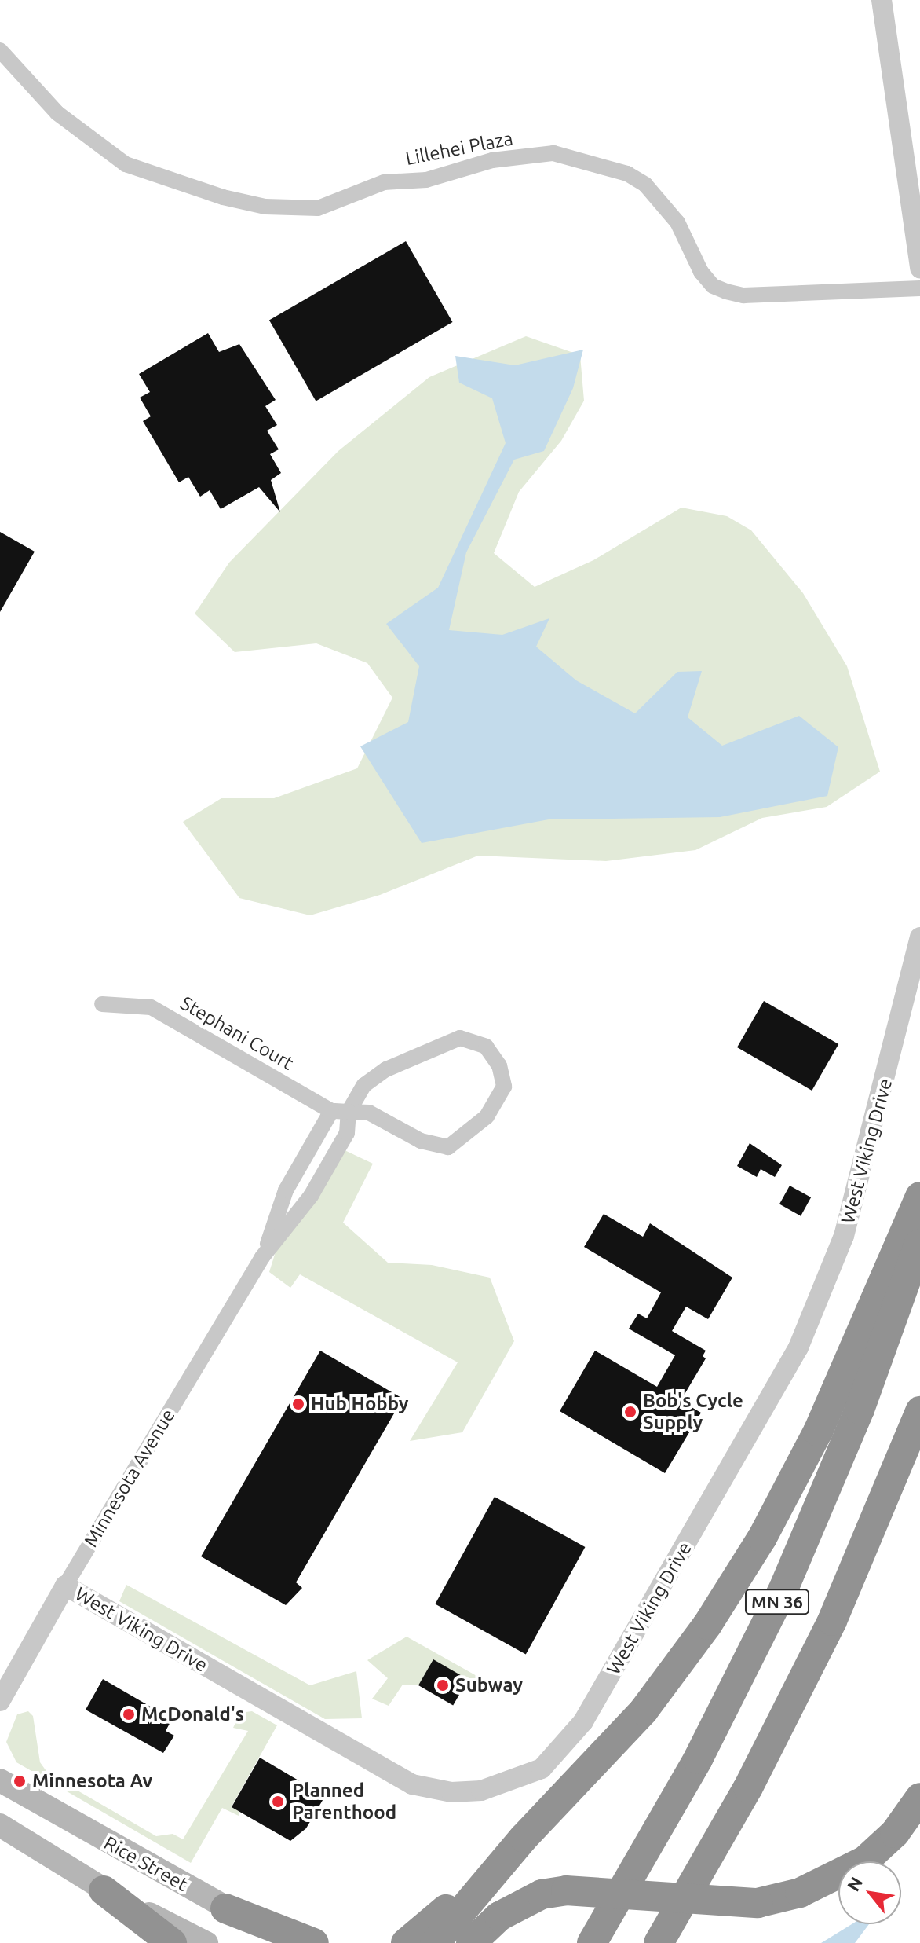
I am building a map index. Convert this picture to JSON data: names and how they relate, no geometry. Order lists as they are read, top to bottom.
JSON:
{
  "streets": {
    "highway": ["MN 36"],
    "main road": ["Rice Street"],
    "street": [
      "Lillehei Plaza",
      "Stephani Court",
      "West Viking Drive",
      "Minnesota Avenue"
    ]
  },
  "crossings": [
    ["Stephani Court", "Minnesota Avenue"],
    ["West Viking Drive", "Minnesota Avenue"]
  ],
  "places": [
    "Hub Hobby",
    "Bob's Cycle Supply",
    "Subway",
    "McDonald's",
    "Minnesota Av",
    "Planned Parenthood"
  ],
  "north": "top left"
}
